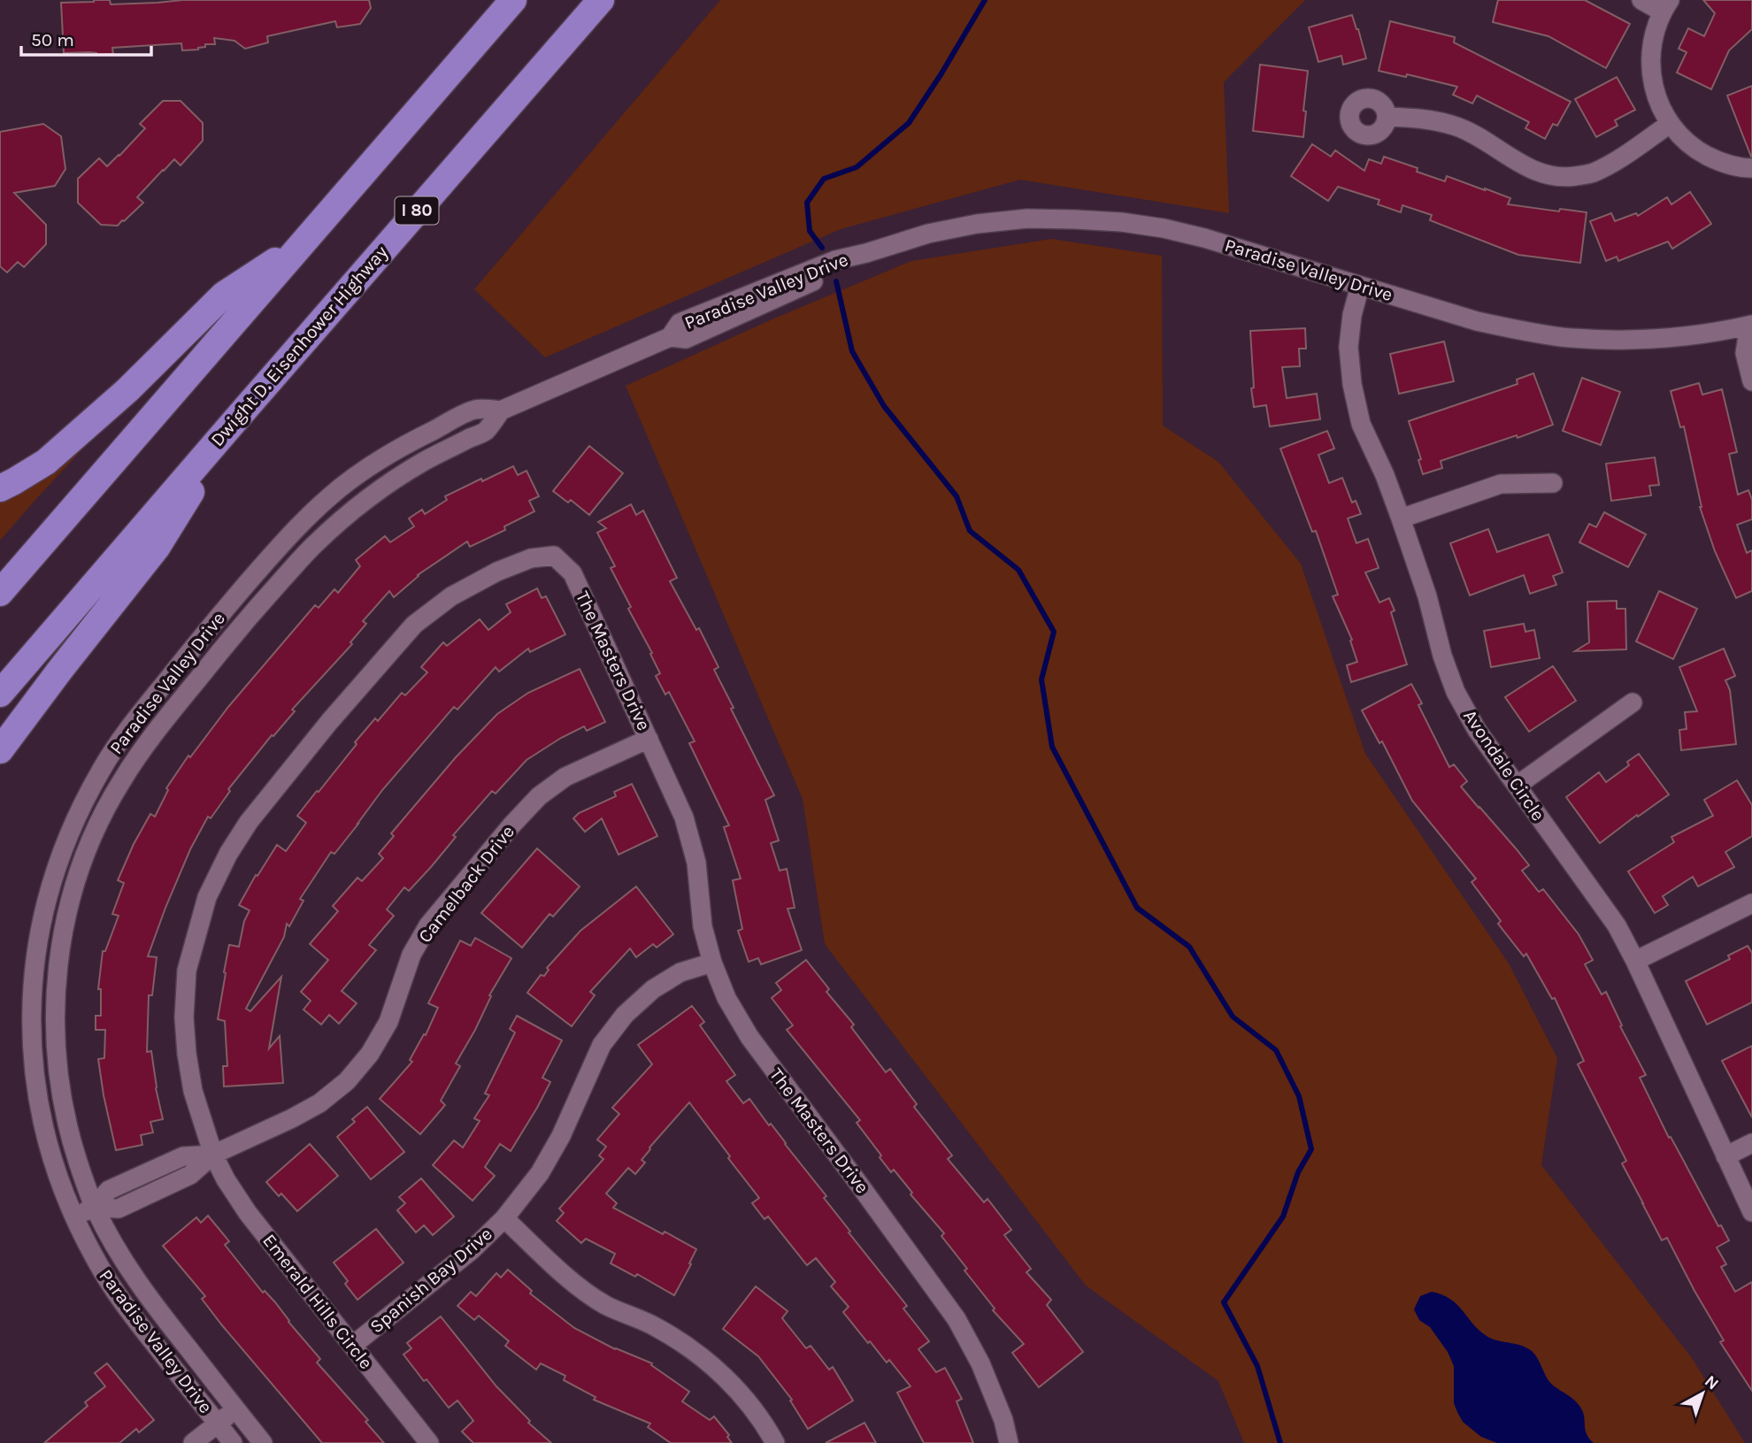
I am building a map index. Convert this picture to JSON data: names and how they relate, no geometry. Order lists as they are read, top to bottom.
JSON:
{
  "streets": {
    "highway": ["I 80", "Dwight D. Eisenhower Highway"],
    "street": [
      "Paradise Valley Drive",
      "The Masters Drive",
      "Avondale Circle",
      "Camelback Drive",
      "Spanish Bay Drive",
      "Emerald Hills Circle"
    ]
  },
  "crossings": [
    ["Paradise Valley Drive", "Avondale Circle"],
    ["Paradise Valley Drive", "Camelback Drive"],
    ["The Masters Drive", "Camelback Drive"],
    ["The Masters Drive", "Spanish Bay Drive"],
    ["The Masters Drive", "Emerald Hills Circle"],
    ["Camelback Drive", "Emerald Hills Circle"],
    ["Spanish Bay Drive", "Emerald Hills Circle"]
  ],
  "scale_bar": "50 m",
  "north": "top right"
}
